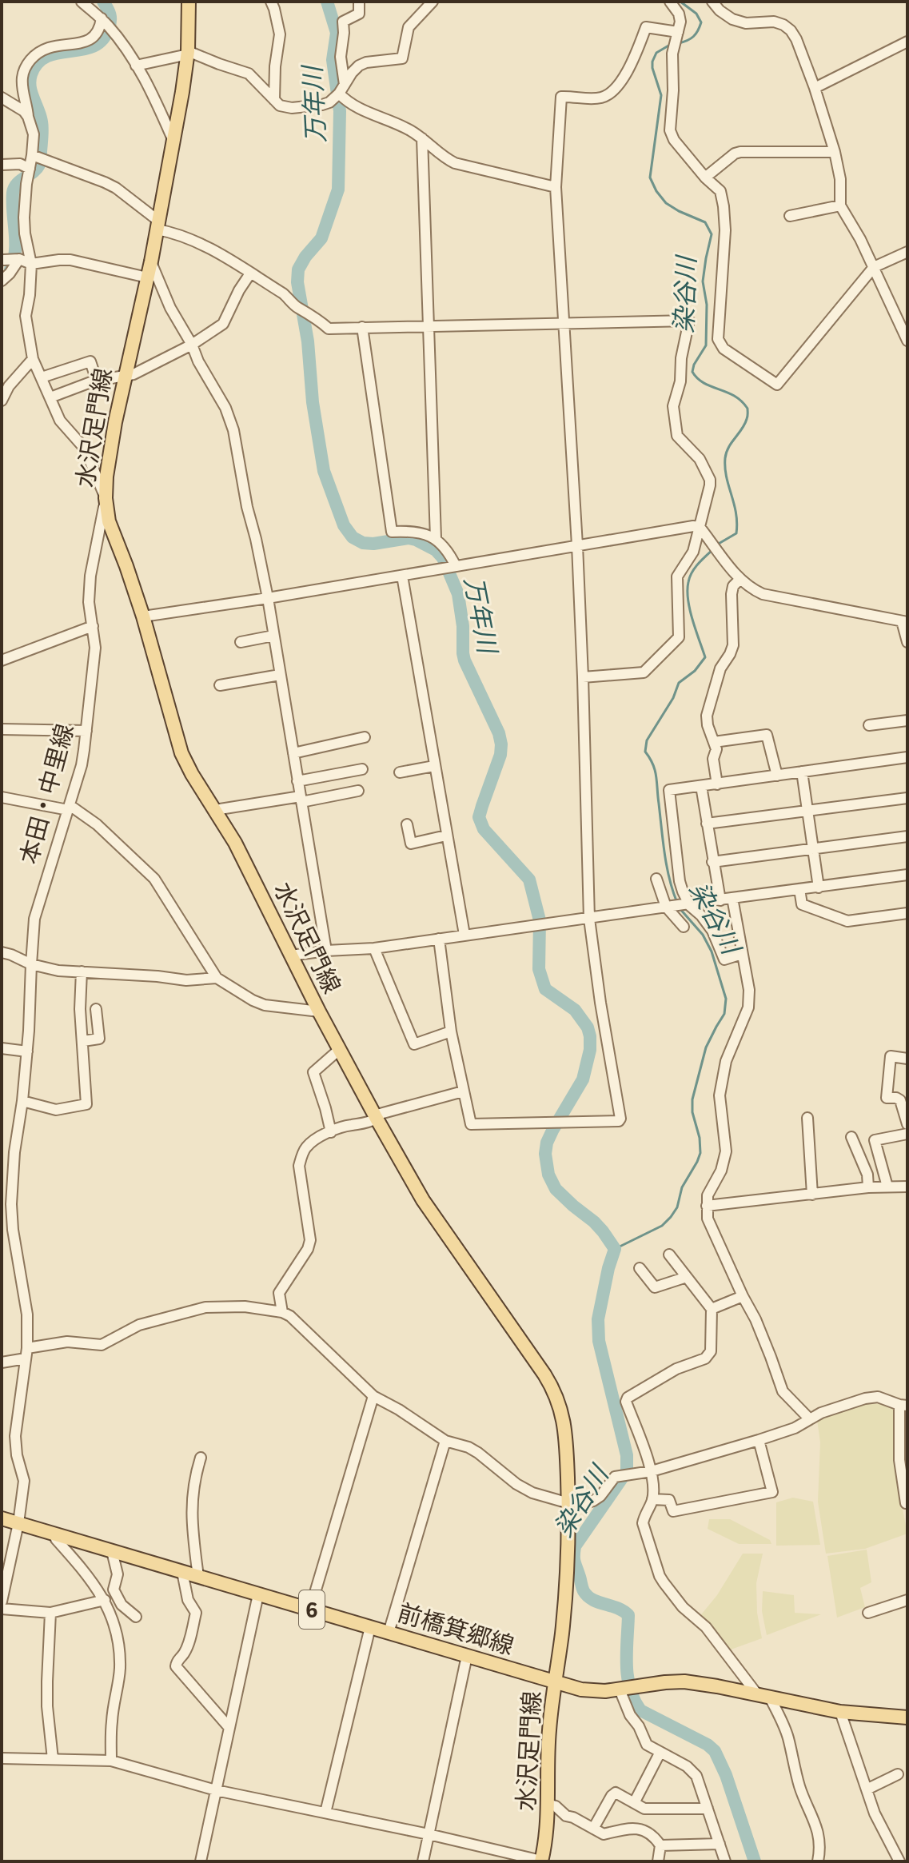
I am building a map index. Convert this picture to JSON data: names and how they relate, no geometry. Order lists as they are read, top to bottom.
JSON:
{
  "streets": {
    "main road": ["水沢足門線", "6", "前橋箕郷線"],
    "street": ["本田・中里線"]
  },
  "crossings": [
    ["水沢足門線", "本田・中里線"],
    ["水沢足門線", "前橋箕郷線"],
    ["本田・中里線", "前橋箕郷線"]
  ],
  "water": ["万年川", "染谷川"]
}
